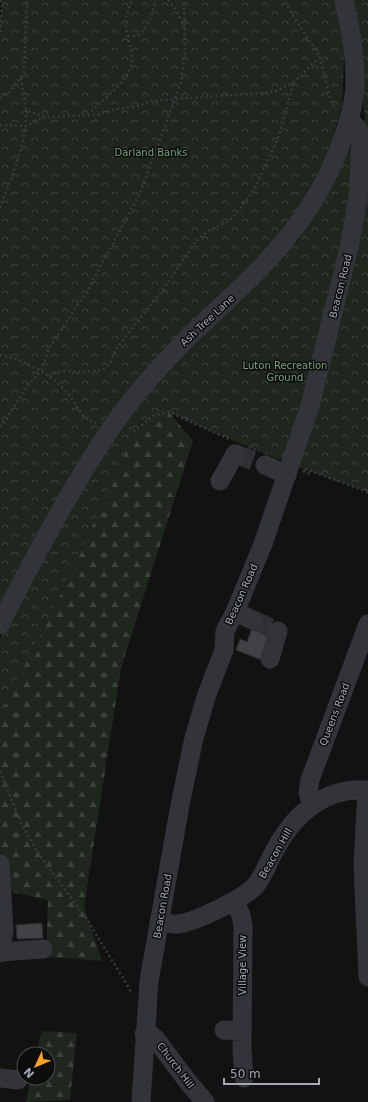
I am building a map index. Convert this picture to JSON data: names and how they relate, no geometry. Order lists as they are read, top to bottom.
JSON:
{
  "streets": {
    "street": [
      "Beacon Road",
      "Ash Tree Lane",
      "Queens Road",
      "Beacon Hill",
      "Village View",
      "Church Hill"
    ]
  },
  "crossings": [
    ["Beacon Road", "Ash Tree Lane"],
    ["Beacon Road", "Beacon Hill"],
    ["Beacon Road", "Church Hill"],
    ["Queens Road", "Beacon Hill"],
    ["Beacon Hill", "Village View"]
  ],
  "parks": ["Darland Banks", "Luton Recreation Ground"],
  "scale_bar": "50 m",
  "north": "bottom left"
}
